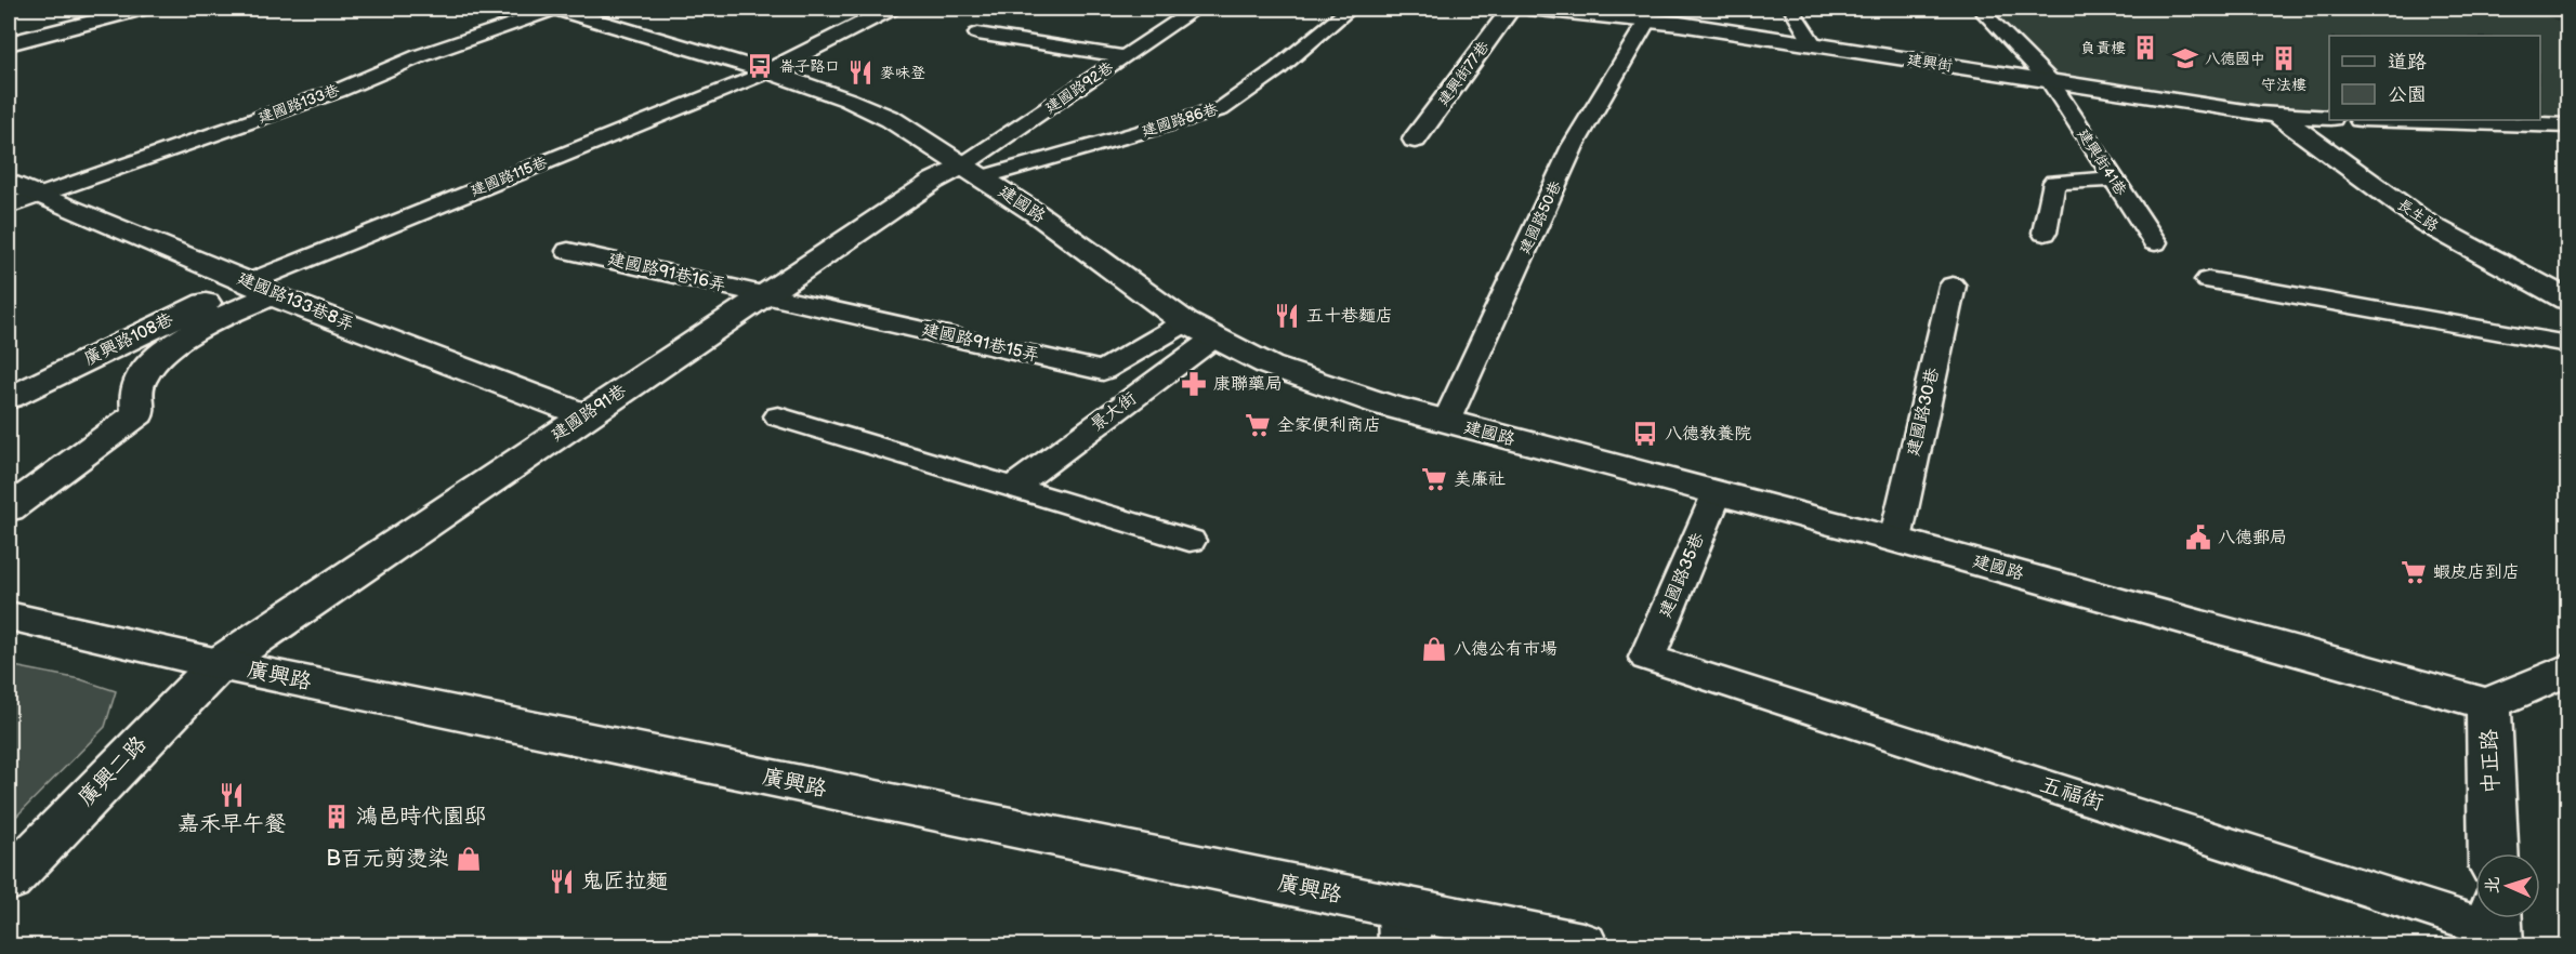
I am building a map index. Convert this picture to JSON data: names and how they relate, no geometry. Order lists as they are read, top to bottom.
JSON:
{
  "streets": {
    "street": [
      "建興街",
      "建興街77巷",
      "建國路",
      "長生路",
      "建國路133巷8弄",
      "廣興路108巷",
      "建國路91巷",
      "廣興路",
      "中正路",
      "廣興二路"
    ],
    "lane": [
      "建國路92巷",
      "建國路133巷",
      "建國路86巷",
      "建興街41巷",
      "建國路115巷",
      "建國路50巷",
      "建國路91巷16弄",
      "建國路91巷15弄",
      "景大街",
      "建國路30巷",
      "建國路35巷",
      "五福街"
    ]
  },
  "crossings": [
    ["建興街", "建興街41巷"],
    ["建興街", "長生路"],
    ["建興街", "建國路50巷"],
    ["建國路92巷", "建國路86巷"],
    ["建國路92巷", "建國路"],
    ["建國路92巷", "建國路91巷"],
    ["建國路133巷", "建國路"],
    ["建國路133巷", "建國路133巷8弄"],
    ["建國路86巷", "建國路"],
    ["建國路86巷", "建國路91巷"],
    ["建國路115巷", "建國路"],
    ["建國路115巷", "建國路133巷8弄"],
    ["建國路115巷", "廣興路108巷"],
    ["建國路", "建國路50巷"],
    ["建國路", "建國路91巷15弄"],
    ["建國路", "景大街"],
    ["建國路", "建國路30巷"],
    ["建國路", "建國路91巷"],
    ["建國路", "建國路35巷"],
    ["建國路", "中正路"],
    ["建國路91巷16弄", "建國路91巷15弄"],
    ["建國路91巷16弄", "建國路91巷"],
    ["建國路133巷8弄", "廣興路108巷"],
    ["建國路133巷8弄", "建國路91巷"],
    ["建國路91巷15弄", "建國路91巷"],
    ["建國路91巷", "廣興路"],
    ["建國路91巷", "廣興二路"],
    ["建國路35巷", "五福街"],
    ["廣興路", "廣興二路"]
  ],
  "places": {
    "building": ["負責樓", "守法樓", "鴻邑時代園邸"],
    "school or university": ["八德國中"],
    "bus stop": ["崙子路口", "八德教養院"],
    "restaurant": [
      "麥味登",
      "五十巷麵店",
      "嘉禾早午餐",
      "鬼匠拉麵"
    ],
    "pharmacy": ["康聯藥局"],
    "supermarket": ["全家便利商店", "美廉社", "蝦皮店到店"],
    "public building": ["八德郵局"],
    "shop": ["八德公有市場", "B百元剪燙染"]
  },
  "legend": ["道路", "公園"],
  "north": "left"
}
